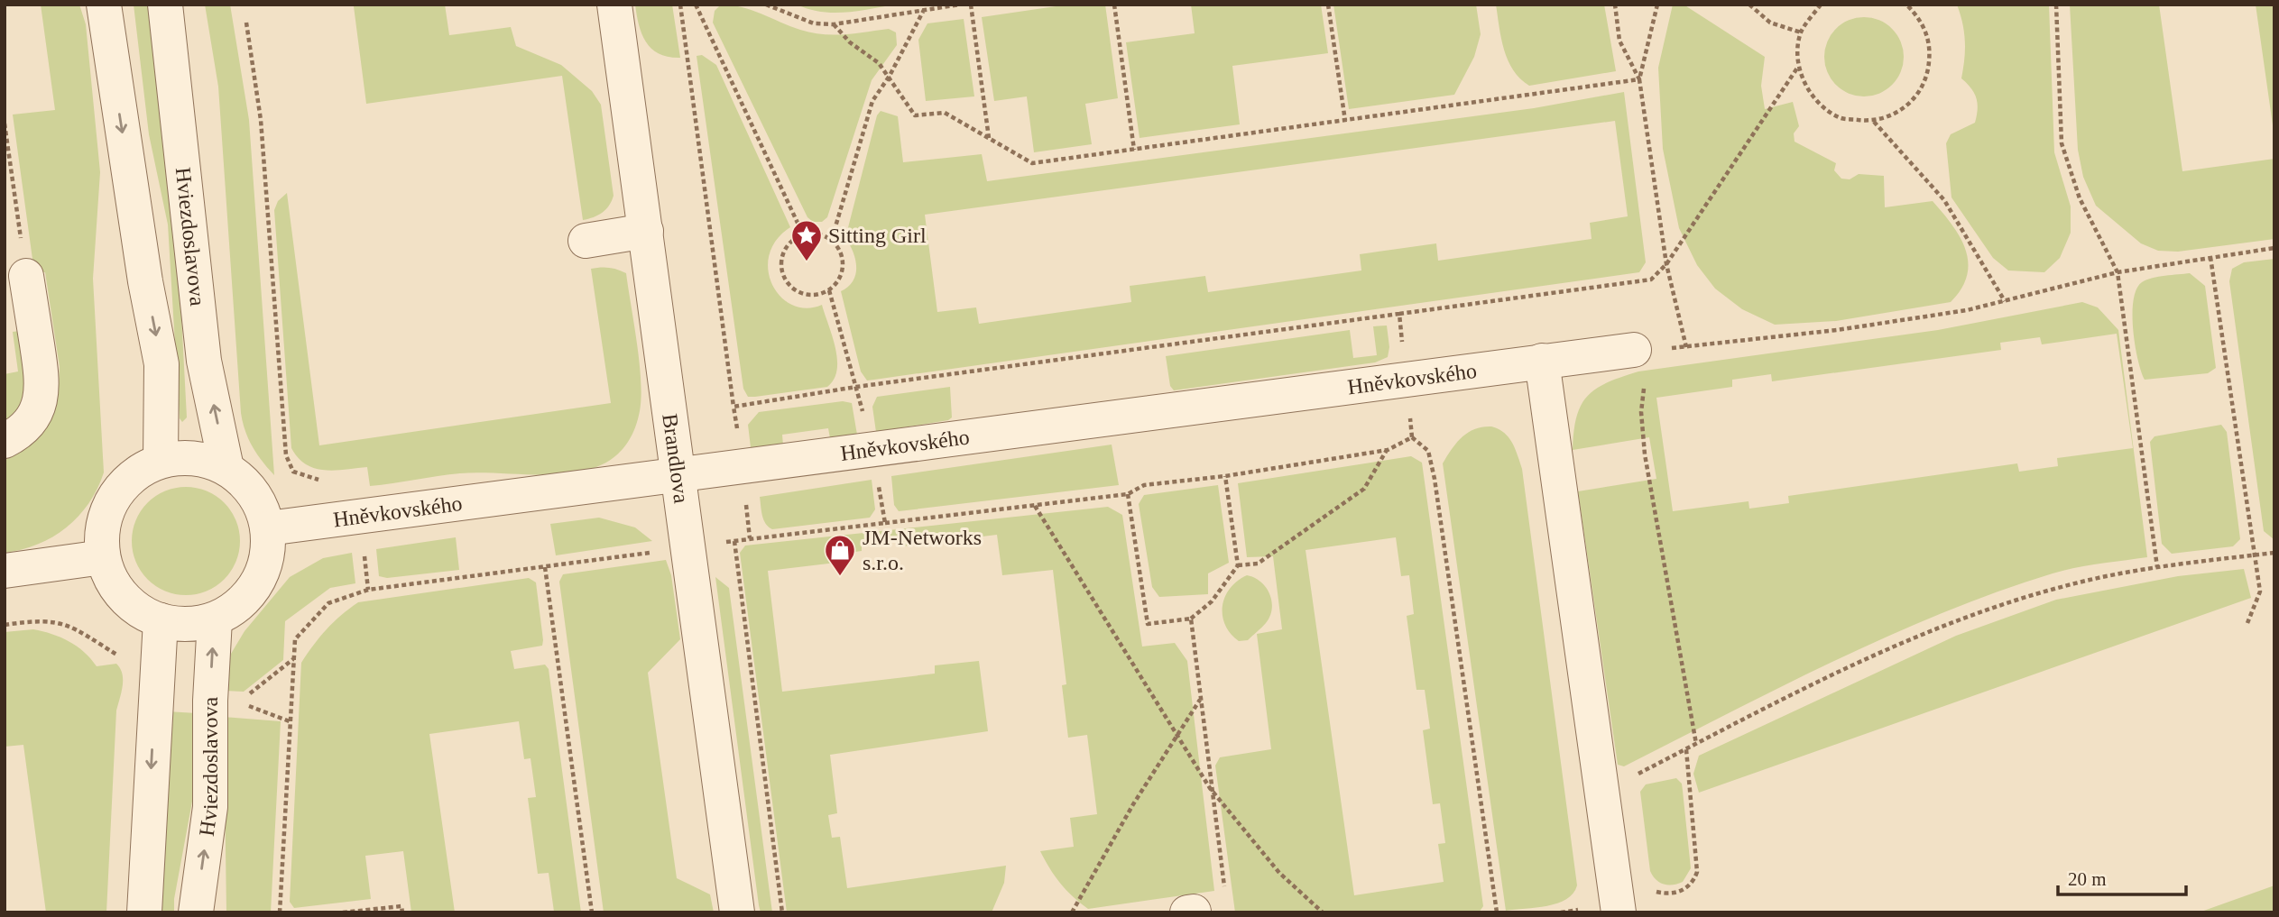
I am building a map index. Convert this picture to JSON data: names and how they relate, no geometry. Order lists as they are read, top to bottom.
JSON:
{
  "streets": {
    "street": ["Hviezdoslavova", "Hněvkovského", "Brandlova"]
  },
  "crossings": [
    ["Hviezdoslavova", "Hněvkovského"],
    ["Hněvkovského", "Brandlova"]
  ],
  "places": {
    "place": ["Sitting Girl"],
    "shop": ["JM-Networks s.r.o."]
  },
  "scale_bar": "20 m"
}
